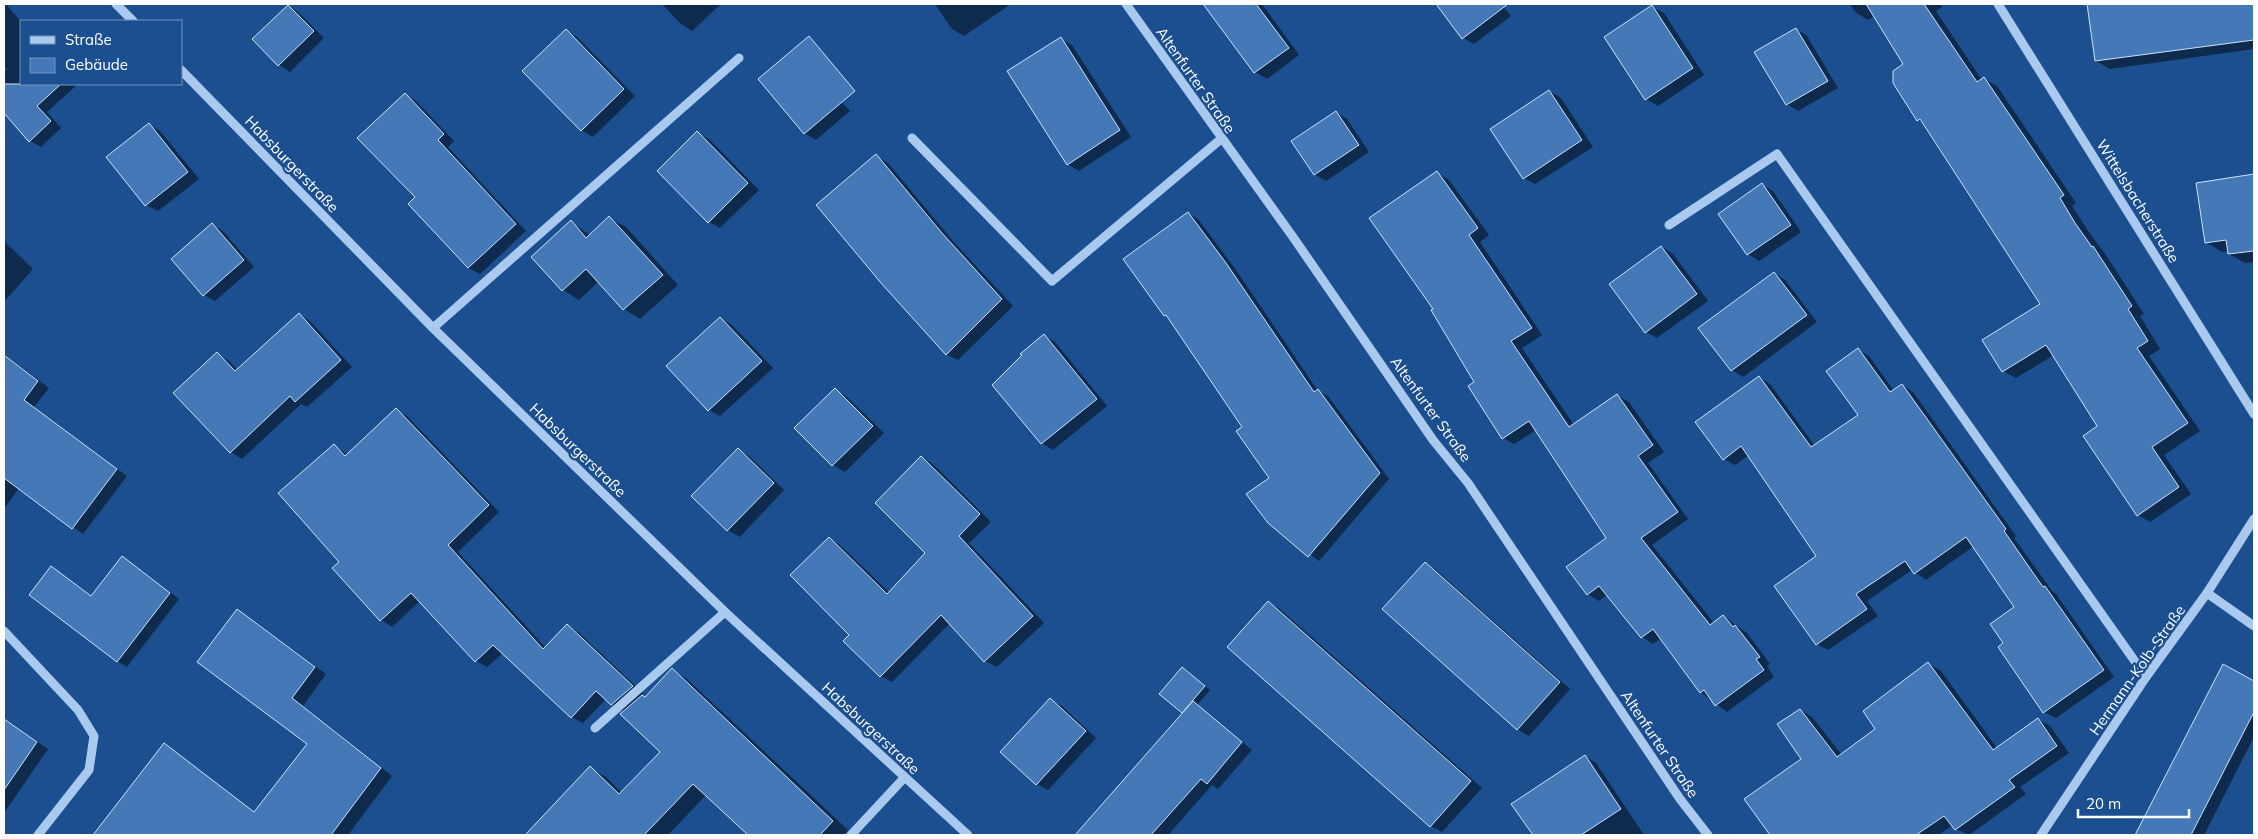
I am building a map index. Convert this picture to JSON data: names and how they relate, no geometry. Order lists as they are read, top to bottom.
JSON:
{
  "streets": {
    "street": [
      "Altenfurter Straße",
      "Habsburgerstraße",
      "Wittelsbacherstraße",
      "Hermann-Kolb-Straße"
    ]
  },
  "legend": ["Straße", "Gebäude"],
  "scale_bar": "20 m"
}
